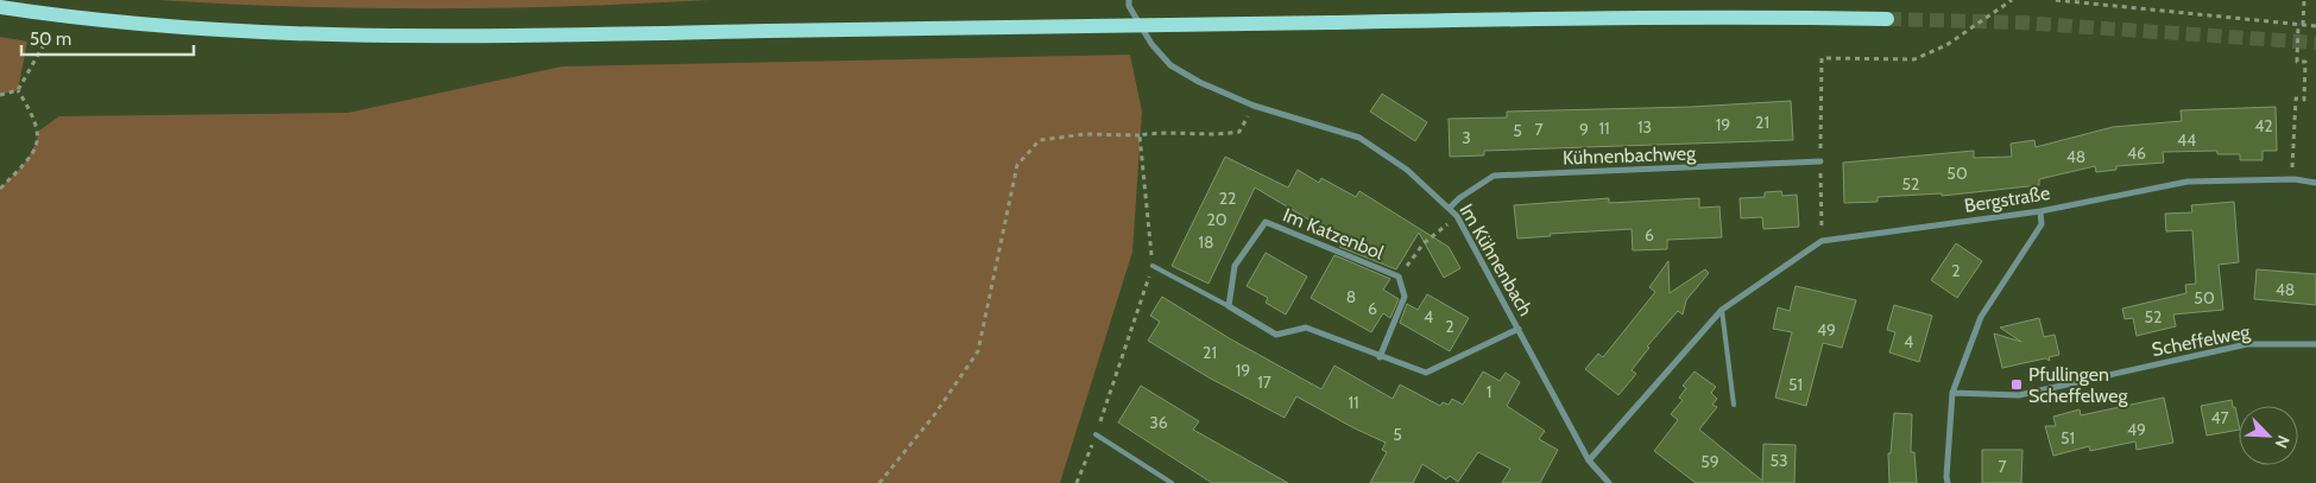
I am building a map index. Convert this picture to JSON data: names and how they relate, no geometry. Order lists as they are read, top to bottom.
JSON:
{
  "streets": {
    "street": [
      "Kühnenbachweg",
      "Bergstraße",
      "Im Katzenbol",
      "Im Kühnenbach",
      "Scheffelweg"
    ]
  },
  "crossings": [
    ["Kühnenbachweg", "Im Kühnenbach"],
    ["Bergstraße", "Im Kühnenbach"]
  ],
  "places": {
    "transit": ["Pfullingen Scheffelweg"]
  },
  "house_numbers": [
    "21",
    "19",
    "42",
    "13",
    "11",
    "7",
    "9",
    "5",
    "3",
    "44",
    "46",
    "48",
    "50",
    "52",
    "22",
    "20",
    "6",
    "18",
    "2",
    "48",
    "8",
    "50",
    "6",
    "4",
    "52",
    "2",
    "49",
    "4",
    "21",
    "19",
    "17",
    "51",
    "1",
    "11",
    "47",
    "36",
    "49",
    "5",
    "51",
    "53",
    "59",
    "7"
  ],
  "scale_bar": "50 m",
  "north": "bottom right"
}
